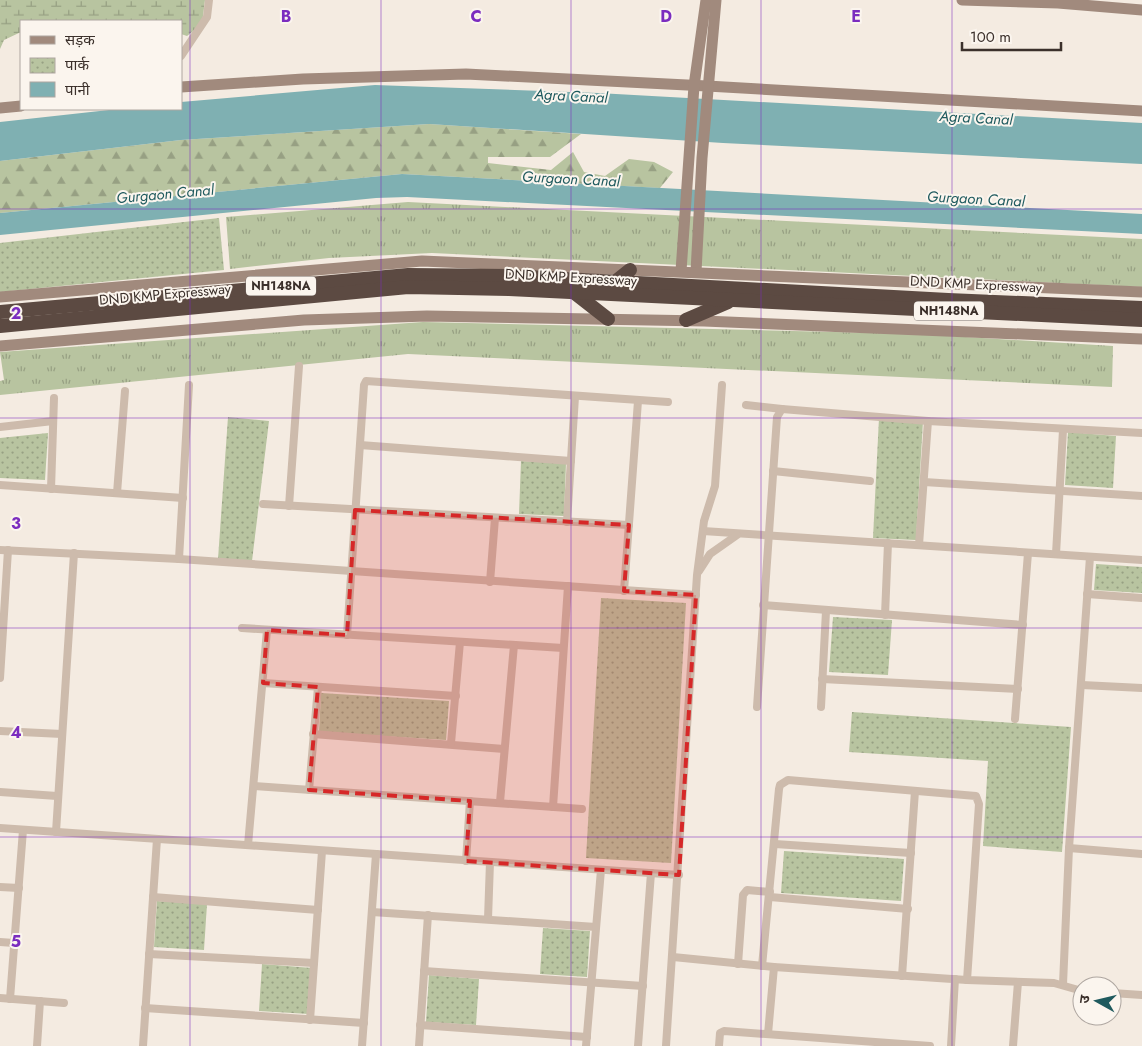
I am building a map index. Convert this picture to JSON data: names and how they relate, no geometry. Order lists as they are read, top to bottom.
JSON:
{
  "streets": {
    "highway": ["DND KMP Expressway", "NH148NA"]
  },
  "water": ["Agra Canal", "Gurgaon Canal"],
  "legend": ["सड़क", "पार्क", "पानी"],
  "scale_bar": "100 m",
  "north": "left",
  "grid": {
    "columns": [
      "B",
      "C",
      "D",
      "E"
    ],
    "rows": [
      "2",
      "3",
      "4",
      "5"
    ]
  }
}
